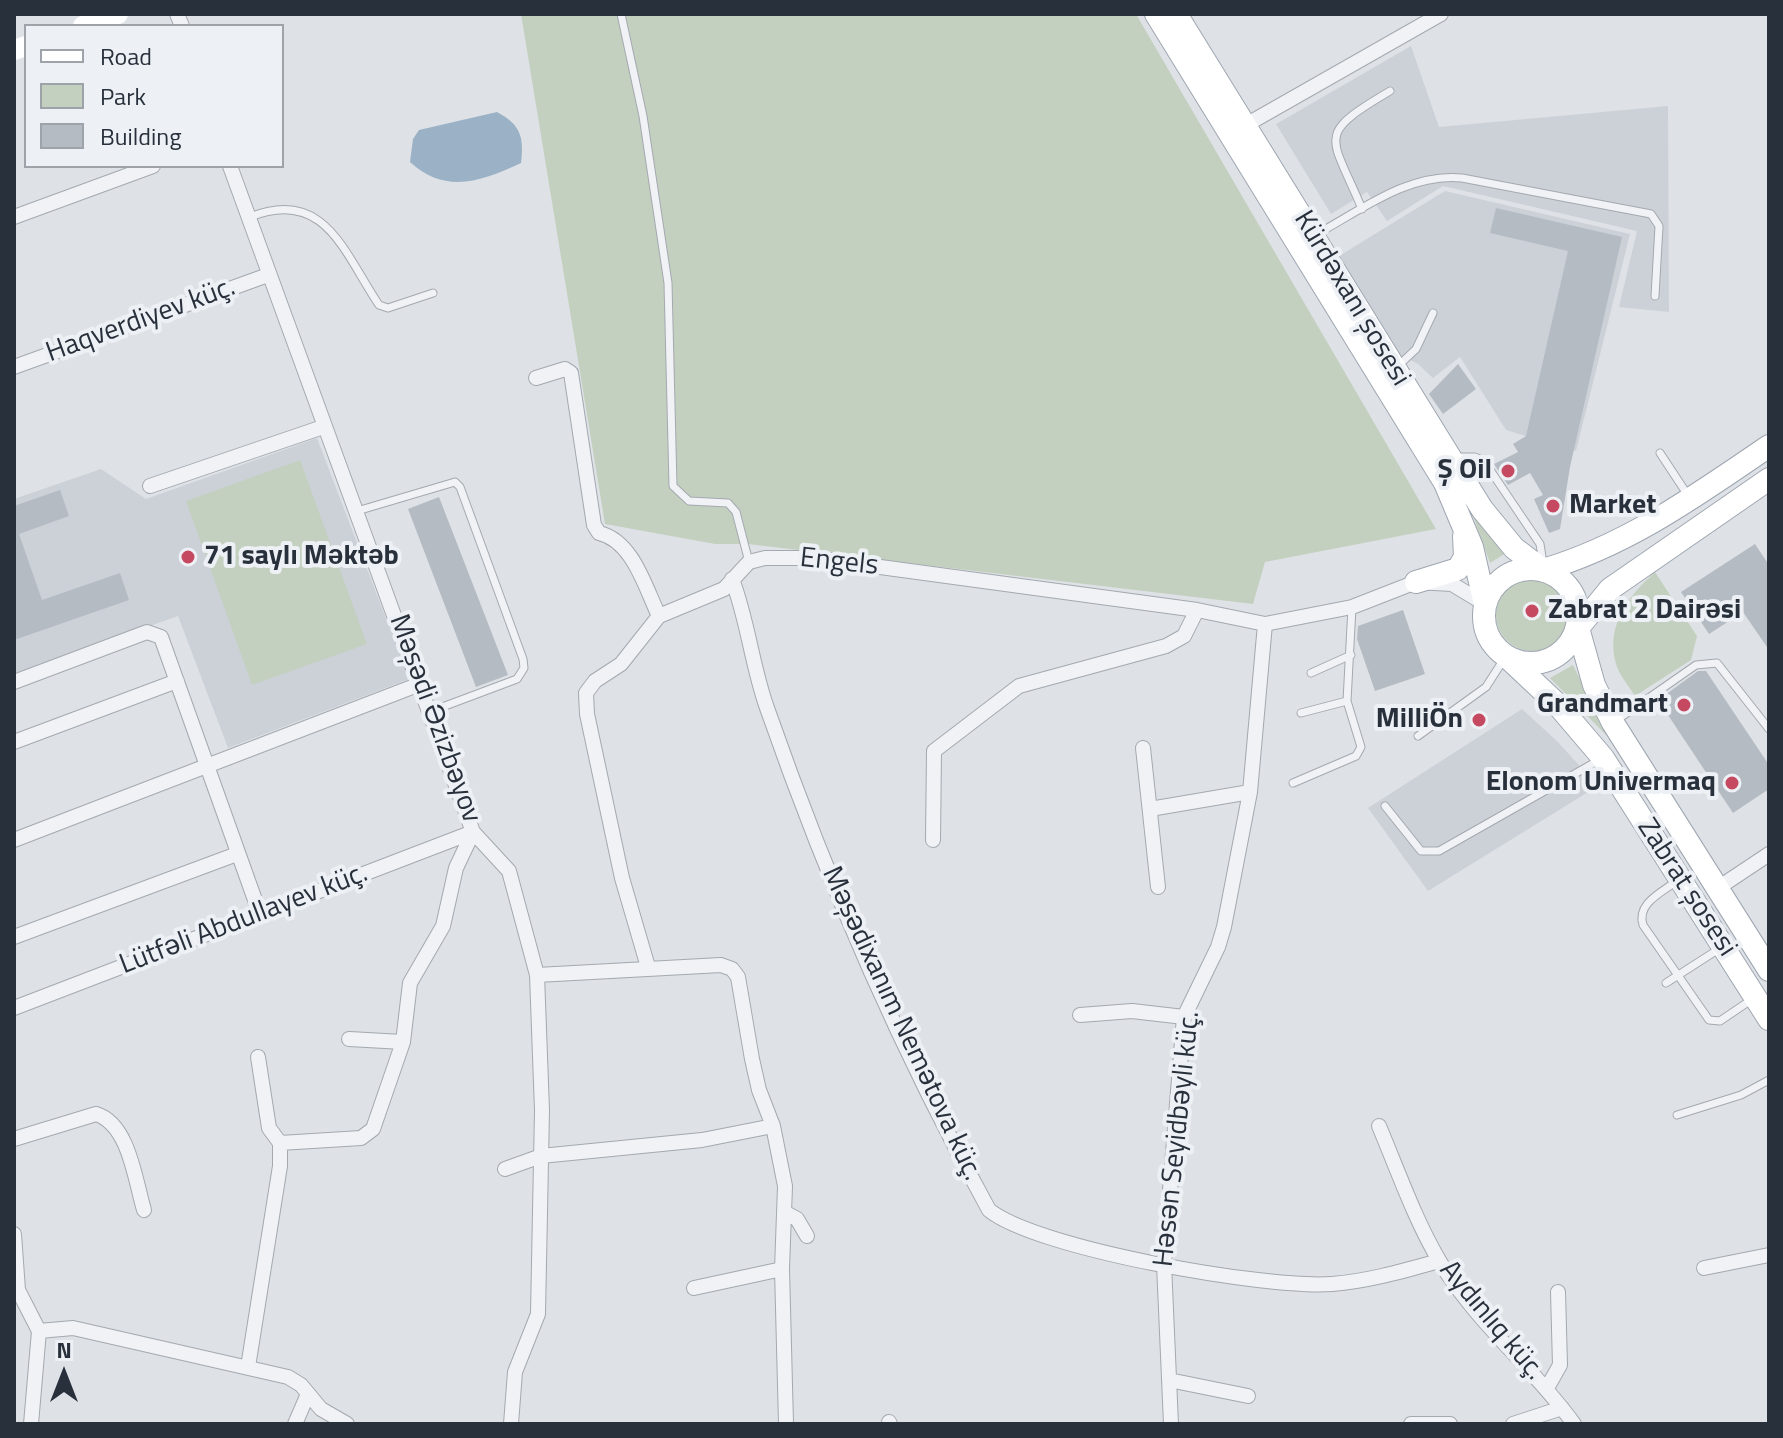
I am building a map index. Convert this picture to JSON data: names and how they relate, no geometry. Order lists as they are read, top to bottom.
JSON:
{
  "streets": {
    "main road": ["Kürdəxanı şosesi", "Zabrat şosesi"],
    "street": [
      "Haqverdiyev küç.",
      "Engels",
      "Məşədi Əzizbəyov",
      "Lütfəli Abdullayev küç.",
      "Məşədixanım Nemətova küç.",
      "Həsən Seyidbəyli küç.",
      "Aydınlıq küç."
    ]
  },
  "crossings": [
    ["Kürdəxanı şosesi", "Zabrat şosesi"],
    ["Haqverdiyev küç.", "Məşədi Əzizbəyov"],
    ["Engels", "Həsən Seyidbəyli küç."],
    ["Məşədi Əzizbəyov", "Lütfəli Abdullayev küç."],
    ["Məşədixanım Nemətova küç.", "Həsən Seyidbəyli küç."],
    ["Məşədixanım Nemətova küç.", "Aydınlıq küç."]
  ],
  "places": [
    "Ş Oil",
    "Market",
    "71 saylı Məktəb",
    "Zabrat 2 Dairəsi",
    "Grandmart",
    "MilliÖn",
    "Elonom Univermaq"
  ],
  "legend": ["Road", "Park", "Building"],
  "north": "top"
}
